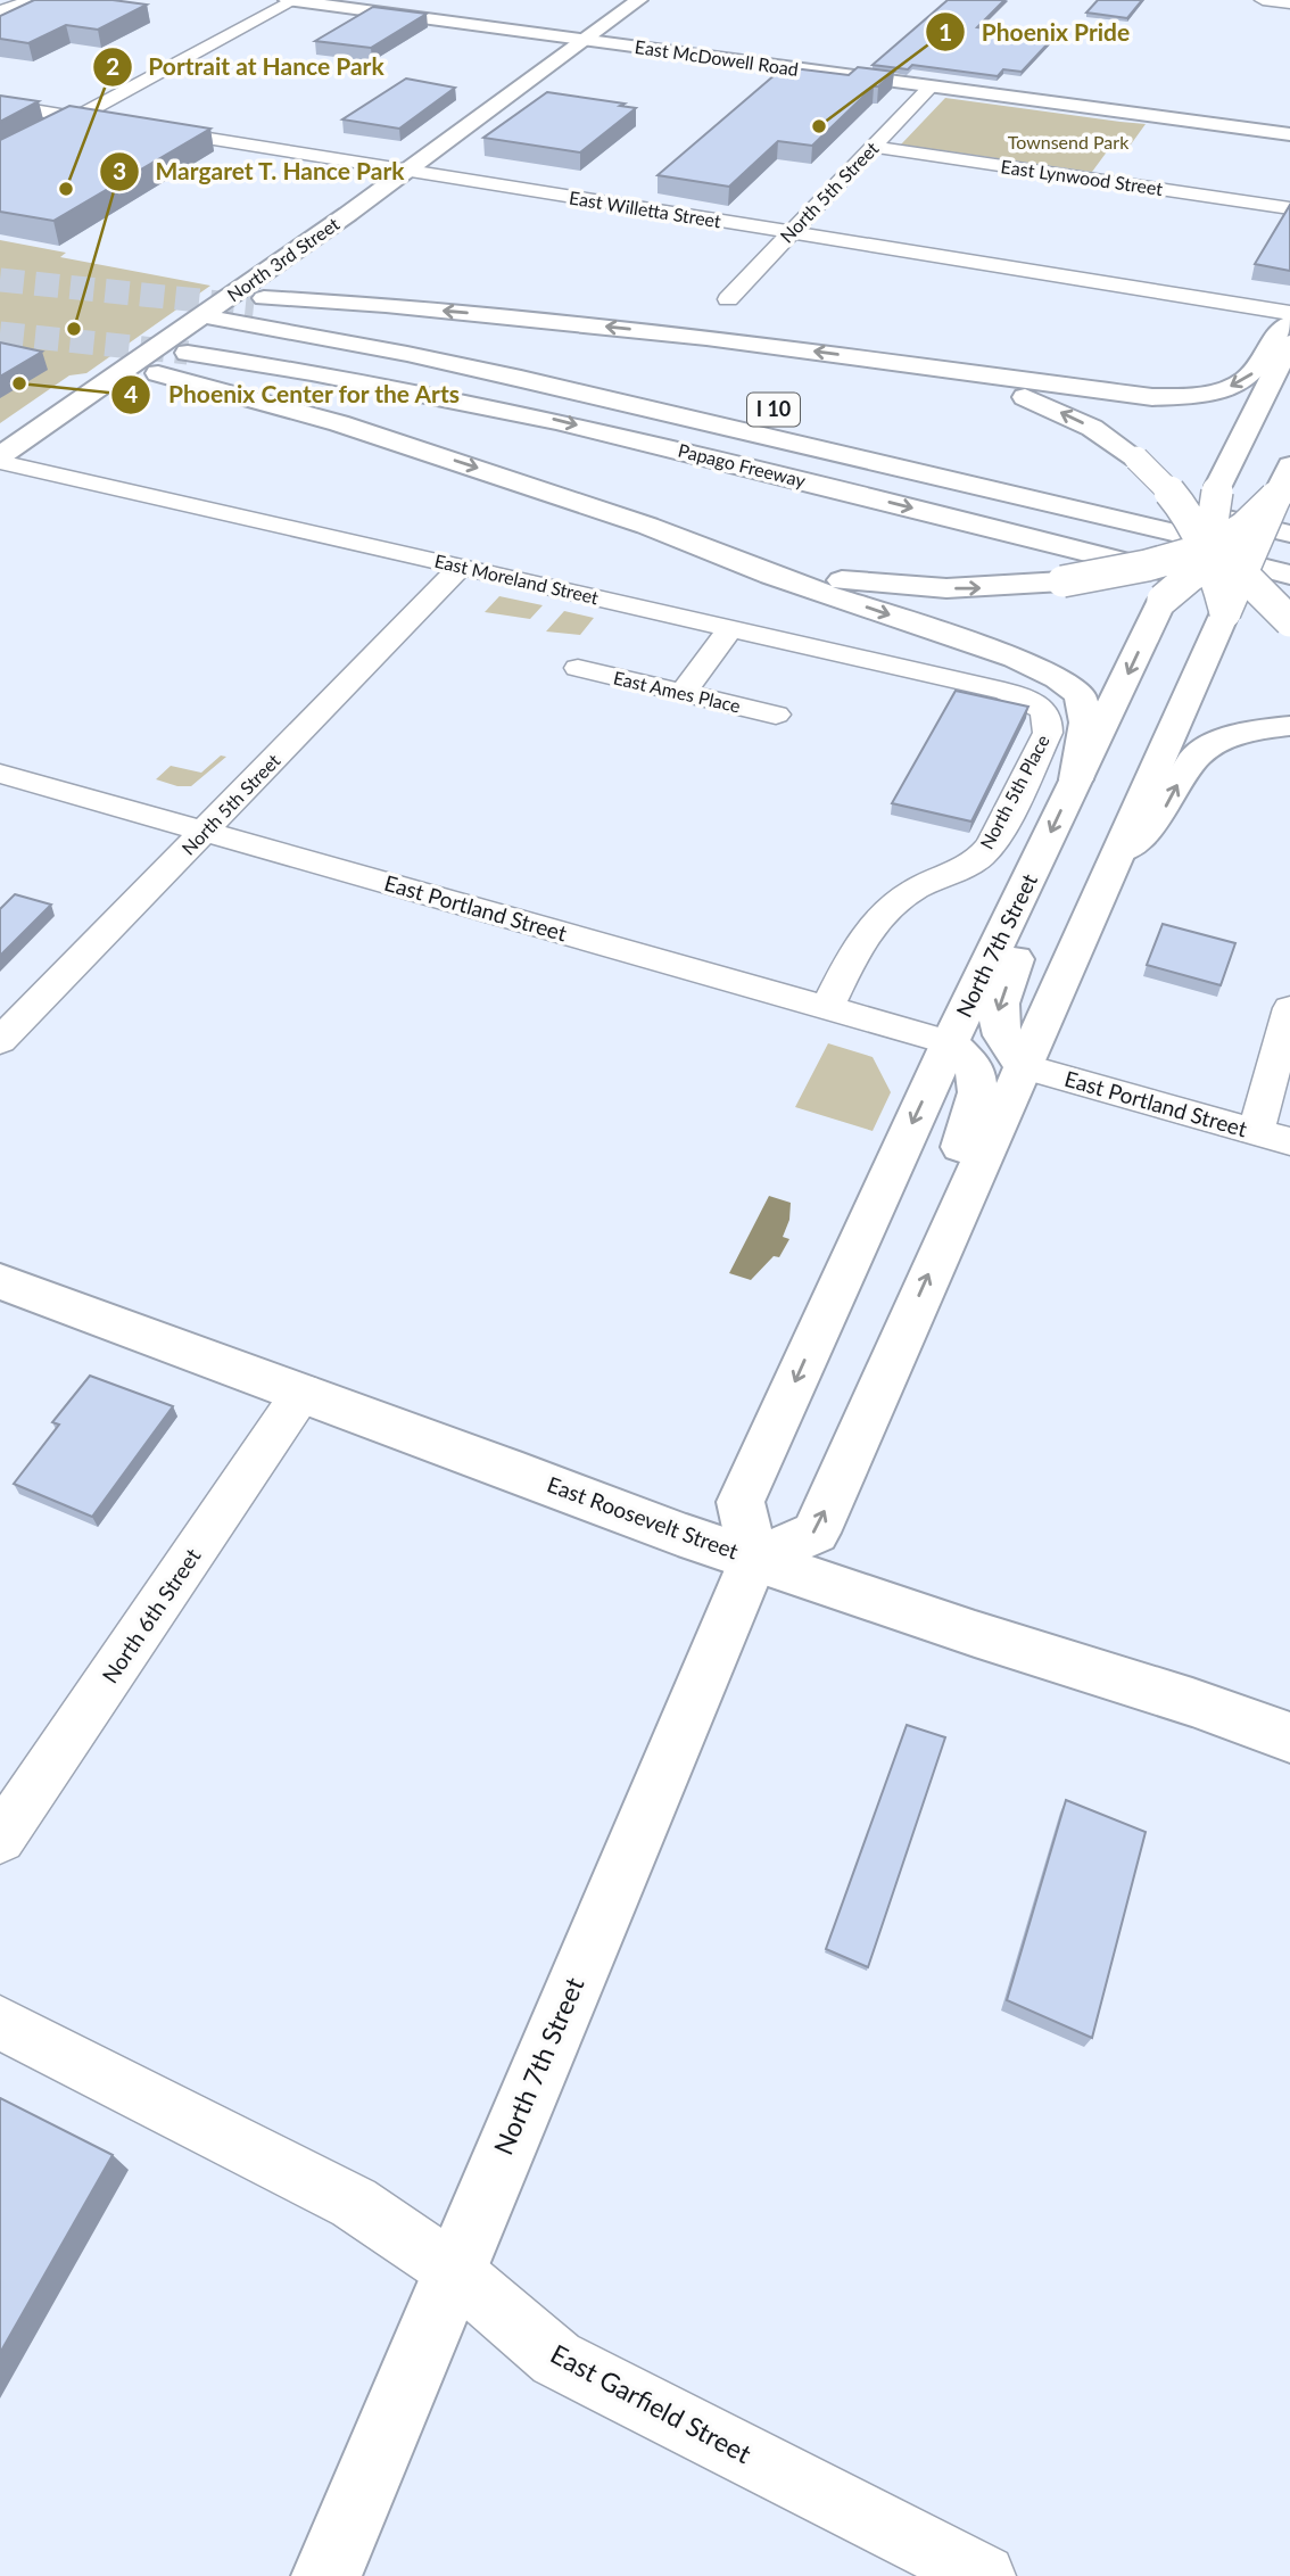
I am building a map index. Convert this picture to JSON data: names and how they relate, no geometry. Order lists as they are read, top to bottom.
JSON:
{
  "streets": {
    "main road": [
      "East McDowell Road",
      "North 3rd Street",
      "Papago Freeway",
      "North 7th Street",
      "East Roosevelt Street"
    ],
    "street": [
      "East Lynwood Street",
      "North 5th Street",
      "East Willetta Street",
      "East Moreland Street",
      "East Ames Place",
      "North 5th Place",
      "East Portland Street",
      "North 6th Street",
      "East Garfield Street"
    ]
  },
  "crossings": [
    ["East McDowell Road", "North 5th Street"],
    ["East McDowell Road", "North 3rd Street"],
    ["East Lynwood Street", "North 5th Street"],
    ["North 5th Street", "East Willetta Street"],
    ["North 5th Street", "East Moreland Street"],
    ["North 5th Street", "East Portland Street"],
    ["East Willetta Street", "North 3rd Street"],
    ["North 3rd Street", "Papago Freeway"],
    ["North 3rd Street", "East Moreland Street"],
    ["East Moreland Street", "North 5th Place"],
    ["North 5th Place", "East Portland Street"],
    ["East Portland Street", "North 7th Street"],
    ["North 7th Street", "East Roosevelt Street"],
    ["North 7th Street", "East Garfield Street"],
    ["East Roosevelt Street", "North 6th Street"]
  ],
  "parks": ["Townsend Park"],
  "places": [
    "Phoenix Pride",
    "Portrait at Hance Park",
    "Margaret T. Hance Park",
    "Phoenix Center for the Arts"
  ]
}
